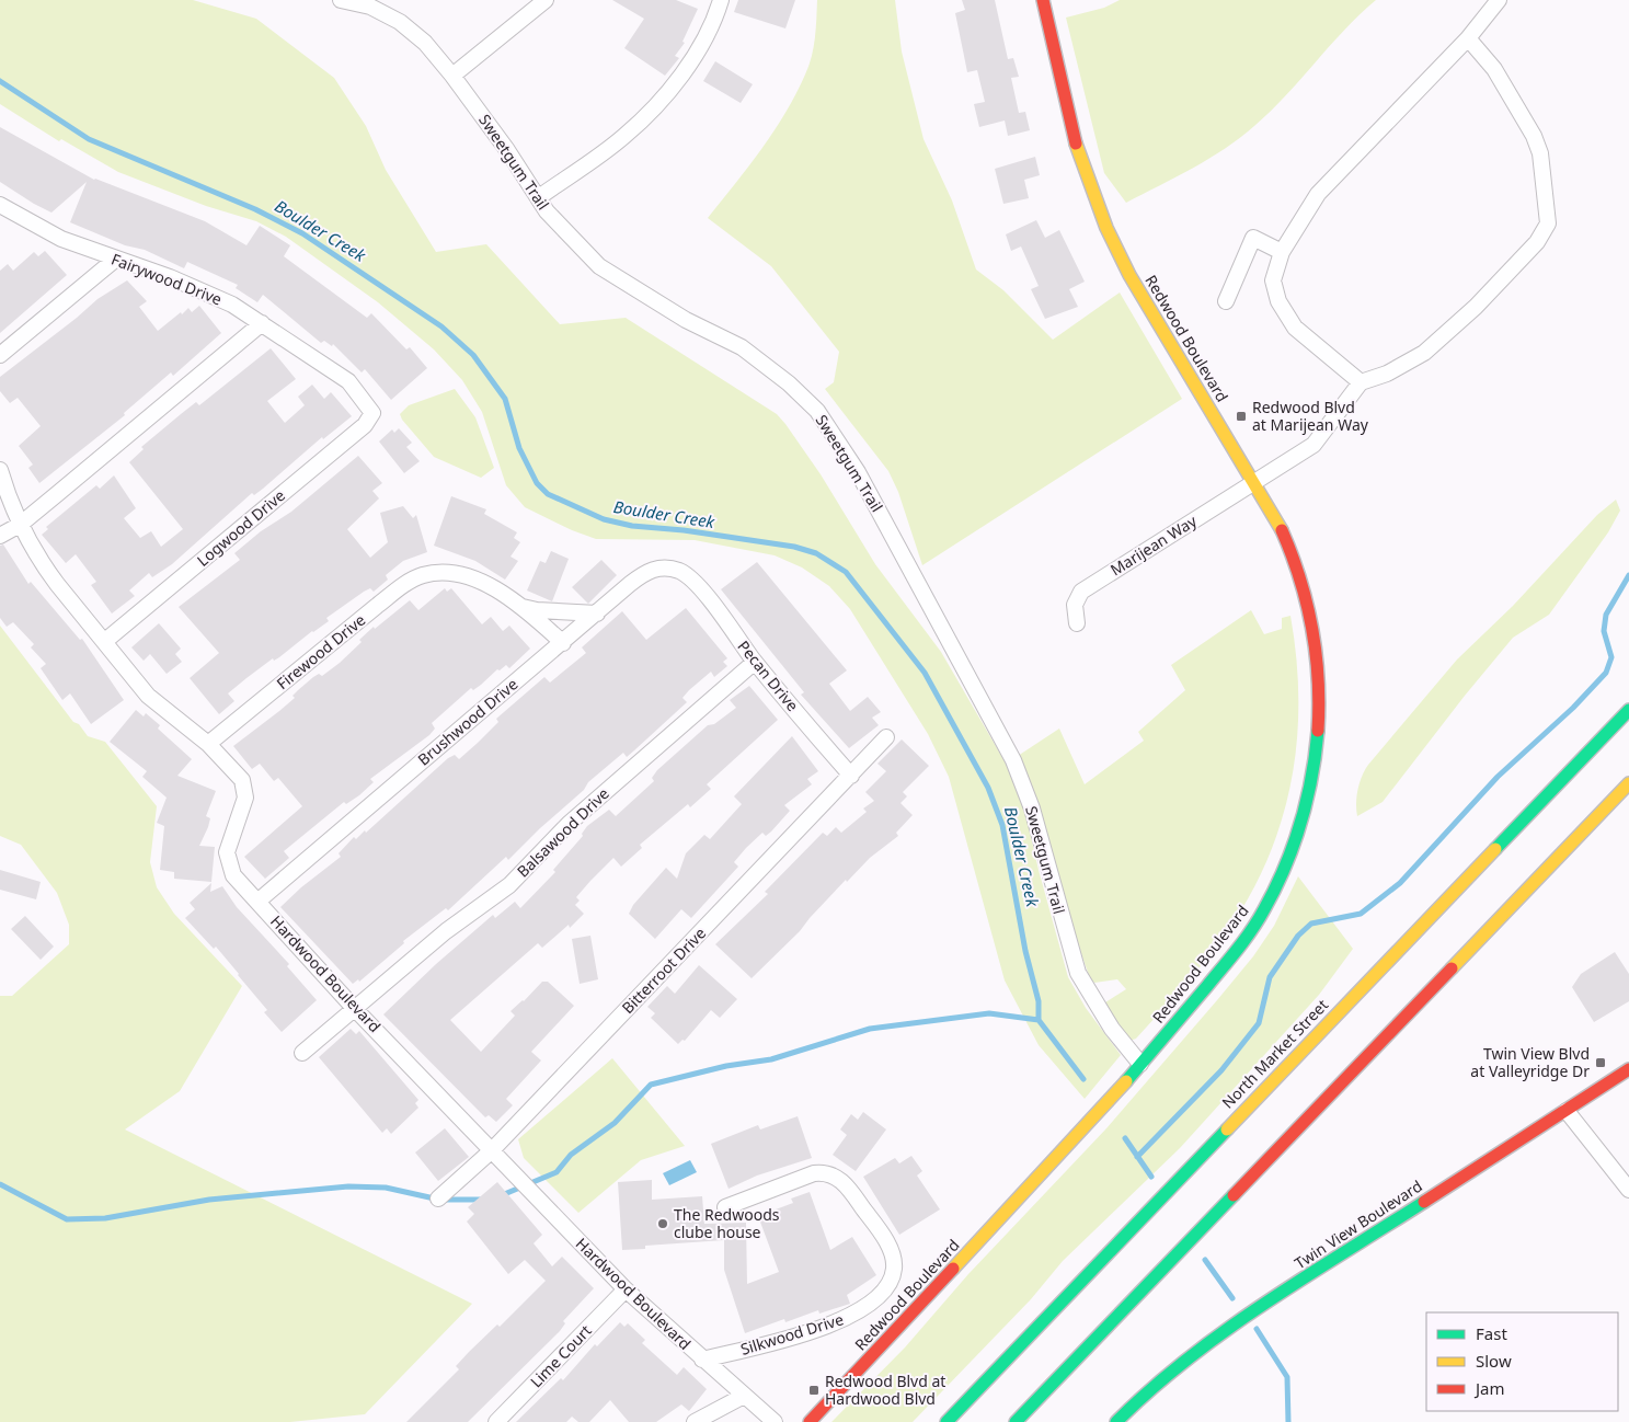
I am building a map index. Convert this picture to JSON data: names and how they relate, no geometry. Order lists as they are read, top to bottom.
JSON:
{
  "streets": {
    "street": [
      "Sweetgum Trail",
      "Fairywood Drive",
      "Redwood Boulevard",
      "Logwood Drive",
      "Marijean Way",
      "Firewood Drive",
      "Pecan Drive",
      "Brushwood Drive",
      "Balsawood Drive",
      "Bitterroot Drive",
      "Hardwood Boulevard",
      "North Market Street",
      "Twin View Boulevard",
      "Silkwood Drive",
      "Lime Court"
    ]
  },
  "crossings": [
    ["Sweetgum Trail", "Redwood Boulevard"],
    ["Fairywood Drive", "Logwood Drive"],
    ["Redwood Boulevard", "Marijean Way"],
    ["Logwood Drive", "Hardwood Boulevard"],
    ["Firewood Drive", "Hardwood Boulevard"],
    ["Pecan Drive", "Brushwood Drive"],
    ["Pecan Drive", "Balsawood Drive"],
    ["Pecan Drive", "Bitterroot Drive"],
    ["Brushwood Drive", "Hardwood Boulevard"],
    ["Balsawood Drive", "Hardwood Boulevard"],
    ["Bitterroot Drive", "Hardwood Boulevard"],
    ["Hardwood Boulevard", "Silkwood Drive"],
    ["Hardwood Boulevard", "Lime Court"]
  ],
  "water": ["Boulder Creek"],
  "places": {
    "transit": ["Redwood Blvd at Marijean Way", "Twin View Blvd at Valleyridge Dr", "Redwood Blvd at Hardwood Blvd"],
    "other": ["The Redwoods clube house"]
  },
  "legend": ["Fast", "Slow", "Jam"]
}
